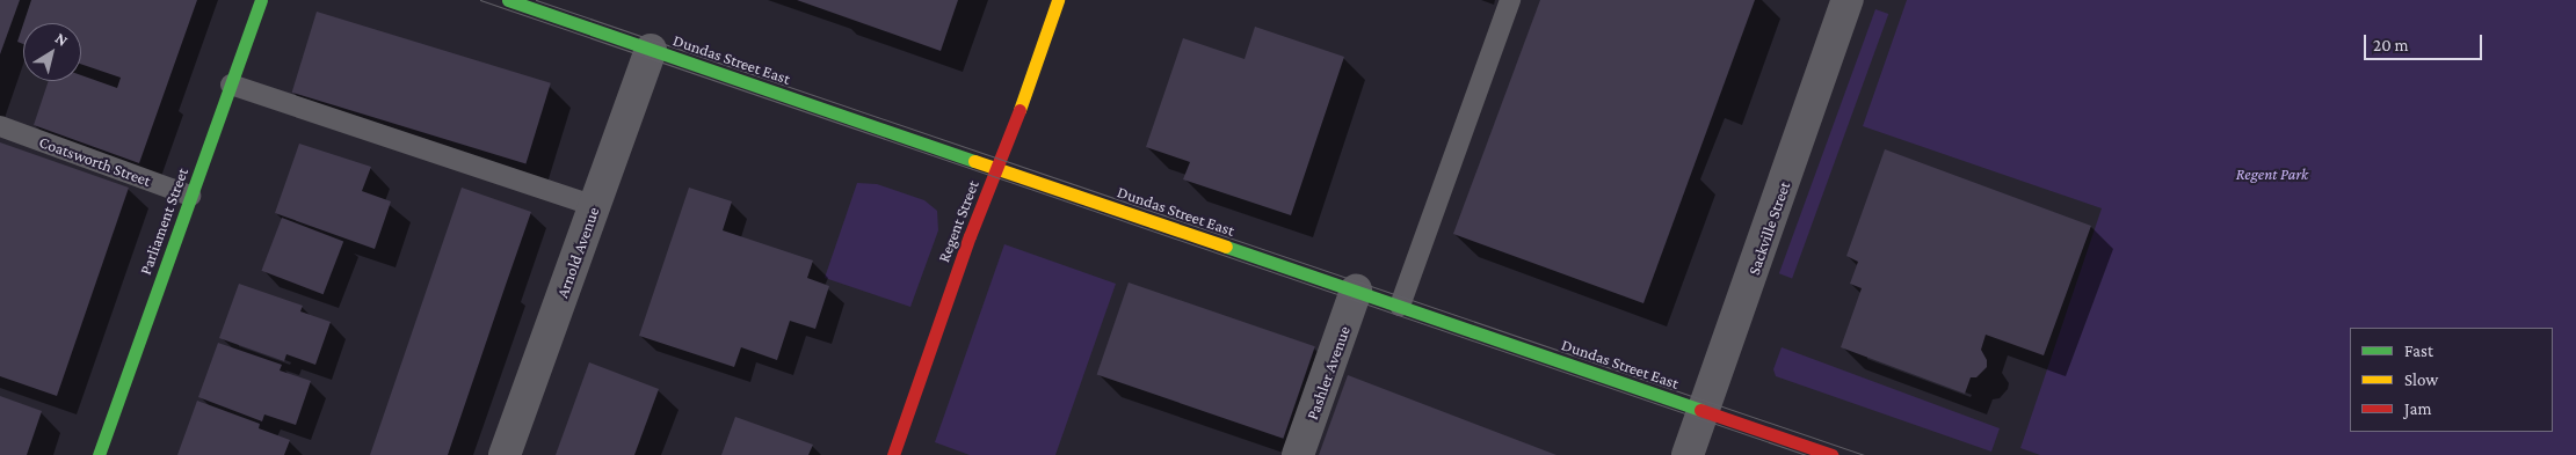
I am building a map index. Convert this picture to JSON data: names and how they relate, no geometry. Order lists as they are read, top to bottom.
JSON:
{
  "streets": {
    "street": [
      "Dundas Street East",
      "Parliament Street",
      "Regent Street",
      "Sackville Street",
      "Arnold Avenue",
      "Pashler Avenue"
    ],
    "lane": ["Coatsworth Street"]
  },
  "crossings": [
    ["Dundas Street East", "Regent Street"],
    ["Dundas Street East", "Sackville Street"],
    ["Dundas Street East", "Arnold Avenue"],
    ["Dundas Street East", "Pashler Avenue"],
    ["Coatsworth Street", "Parliament Street"]
  ],
  "parks": ["Regent Park"],
  "legend": ["Fast", "Slow", "Jam"],
  "scale_bar": "20 m",
  "north": "top right"
}
